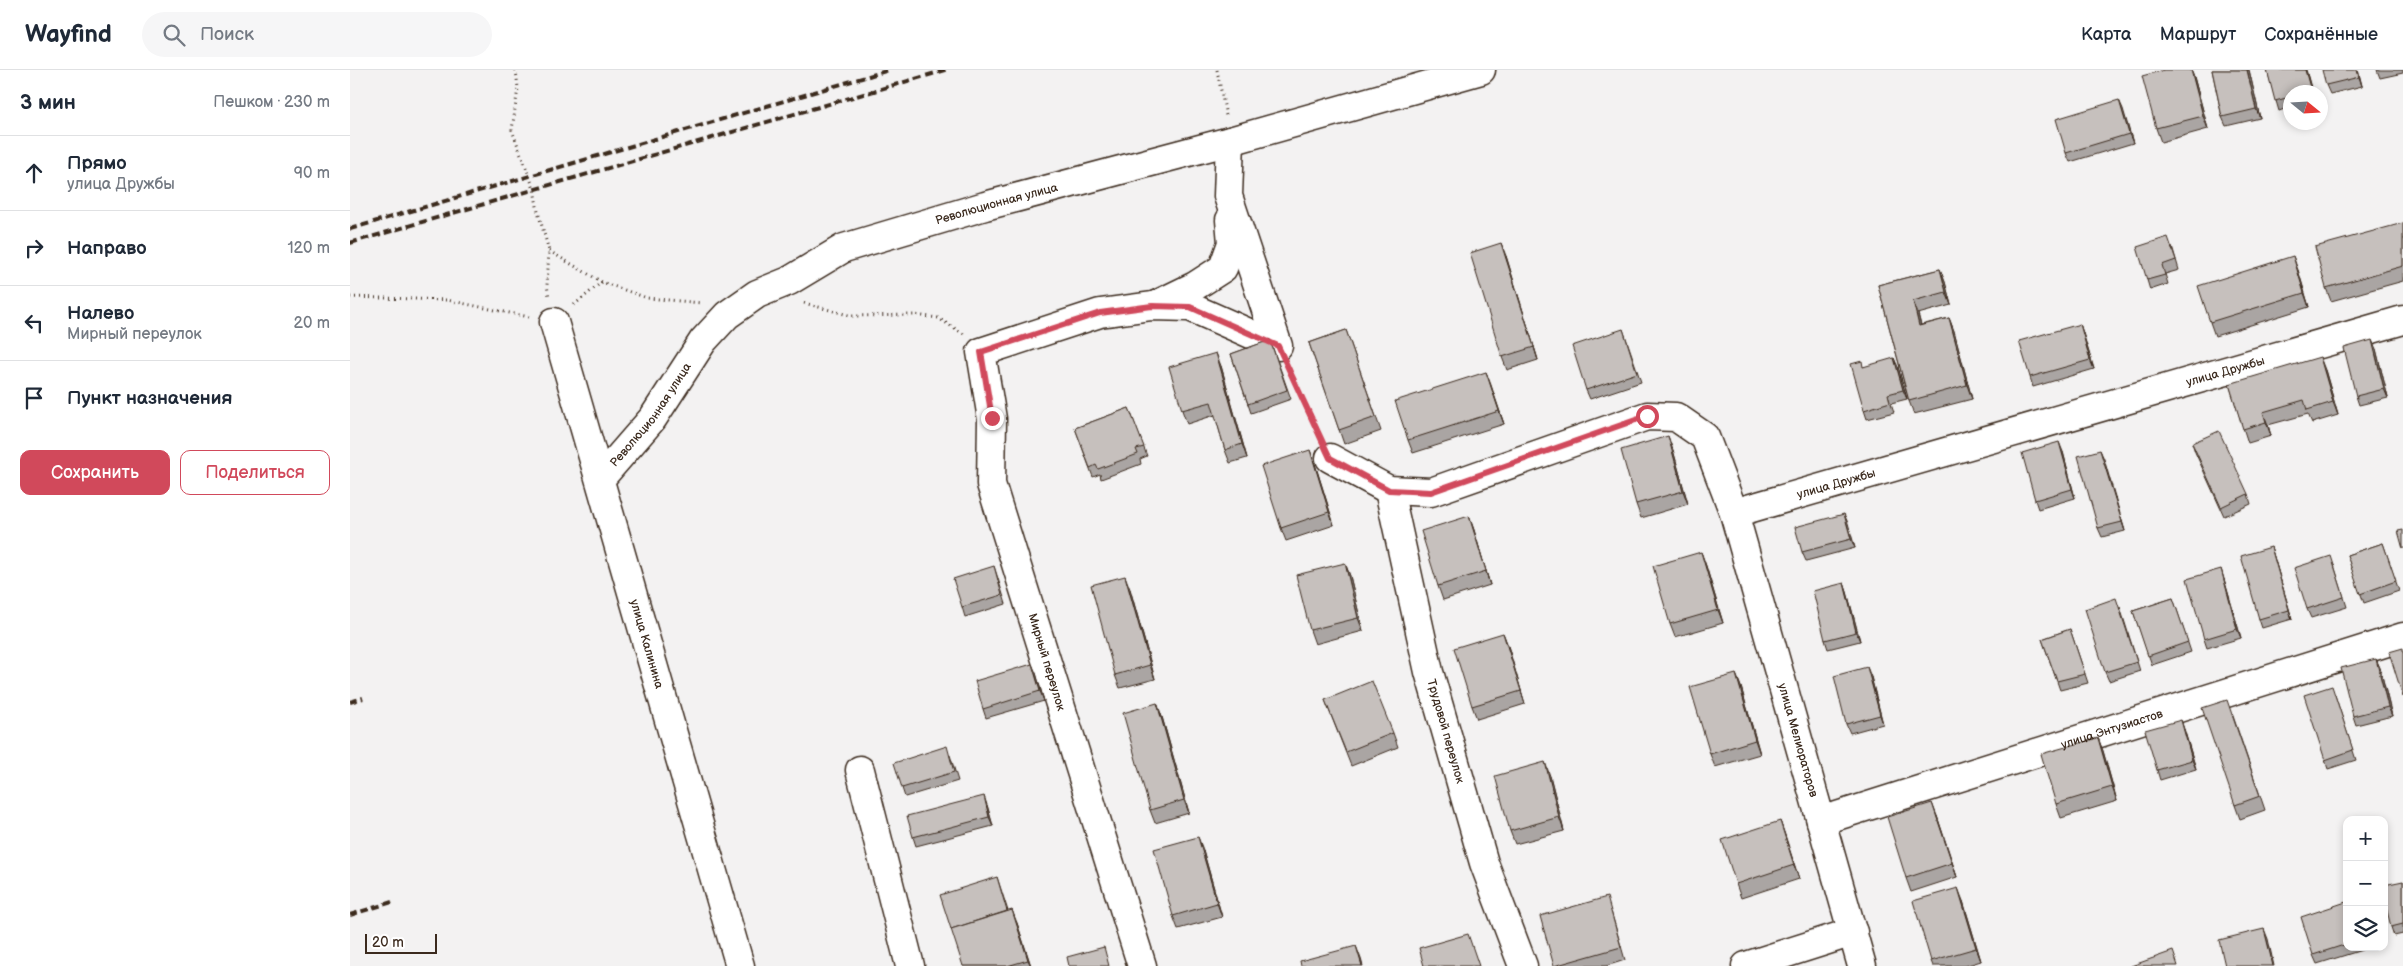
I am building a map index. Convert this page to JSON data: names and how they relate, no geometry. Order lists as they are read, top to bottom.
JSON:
{
  "streets": {
    "street": [
      "Революционная улица",
      "улица Дружбы",
      "улица Калинина",
      "Мирный переулок",
      "улица Энтузиастов",
      "Трудовой переулок",
      "улица Мелиораторов"
    ]
  },
  "crossings": [
    ["Революционная улица", "улица Калинина"],
    ["улица Дружбы", "улица Мелиораторов"],
    ["улица Энтузиастов", "улица Мелиораторов"]
  ],
  "scale_bar": "20 m",
  "north": "right",
  "page": {
    "header": "Wayfind",
    "search": "Поиск",
    "nav": ["Карта", "Маршрут", "Сохранённые"],
    "heading": ["3 мин", "Пешком · 230 m"],
    "list": [
      ["Прямо", "улица Дружбы", "90 m"],
      ["Направо", "120 m"],
      ["Налево", "Мирный переулок", "20 m"],
      "Пункт назначения"
    ],
    "buttons": ["Сохранить", "Поделиться"],
    "map_buttons": ["+", "−"],
    "scale": "20 m"
  }
}
